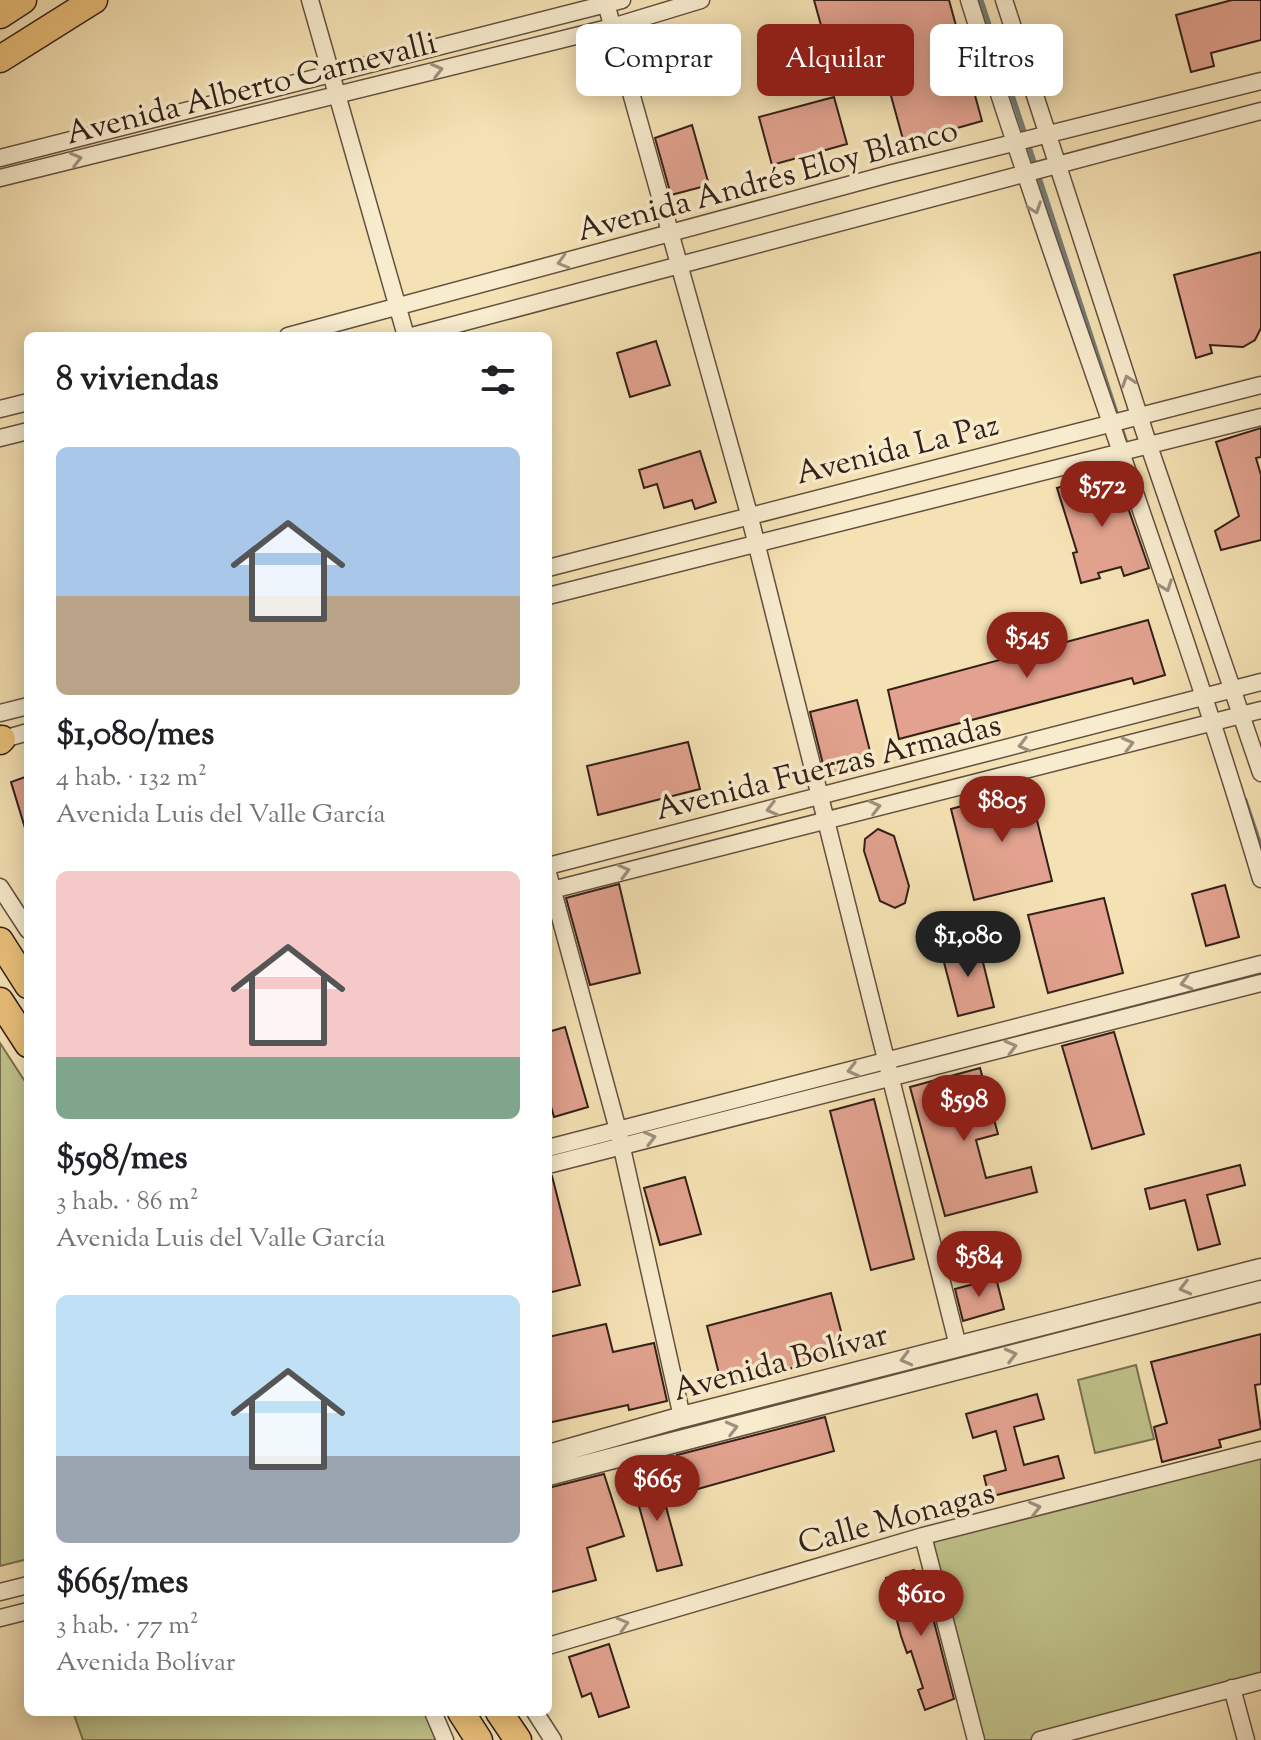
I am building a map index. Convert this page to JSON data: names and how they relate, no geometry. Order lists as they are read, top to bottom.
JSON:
{
  "streets": {
    "street": [
      "Avenida Alberto Carnevalli",
      "Avenida Andrés Eloy Blanco",
      "Avenida La Paz",
      "Avenida Fuerzas Armadas",
      "Avenida Bolívar",
      "Calle Monagas"
    ]
  },
  "one_way": ["Calle Monagas"],
  "page": {
    "chip": ["Comprar", "Alquilar", "Filtros"],
    "heading": "8 viviendas",
    "list": [
      {
        "name": "$1,080/mes",
        "note": "4 hab. · 132 m² · Avenida Luis del Valle García"
      },
      {
        "name": "$598/mes",
        "note": "3 hab. · 86 m² · Avenida Luis del Valle García"
      },
      {
        "name": "$665/mes",
        "note": "3 hab. · 77 m² · Avenida Bolívar"
      }
    ],
    "price": [
      "$572",
      "$545",
      "$805",
      "$1,080",
      "$598",
      "$584",
      "$665",
      "$610"
    ]
  }
}
